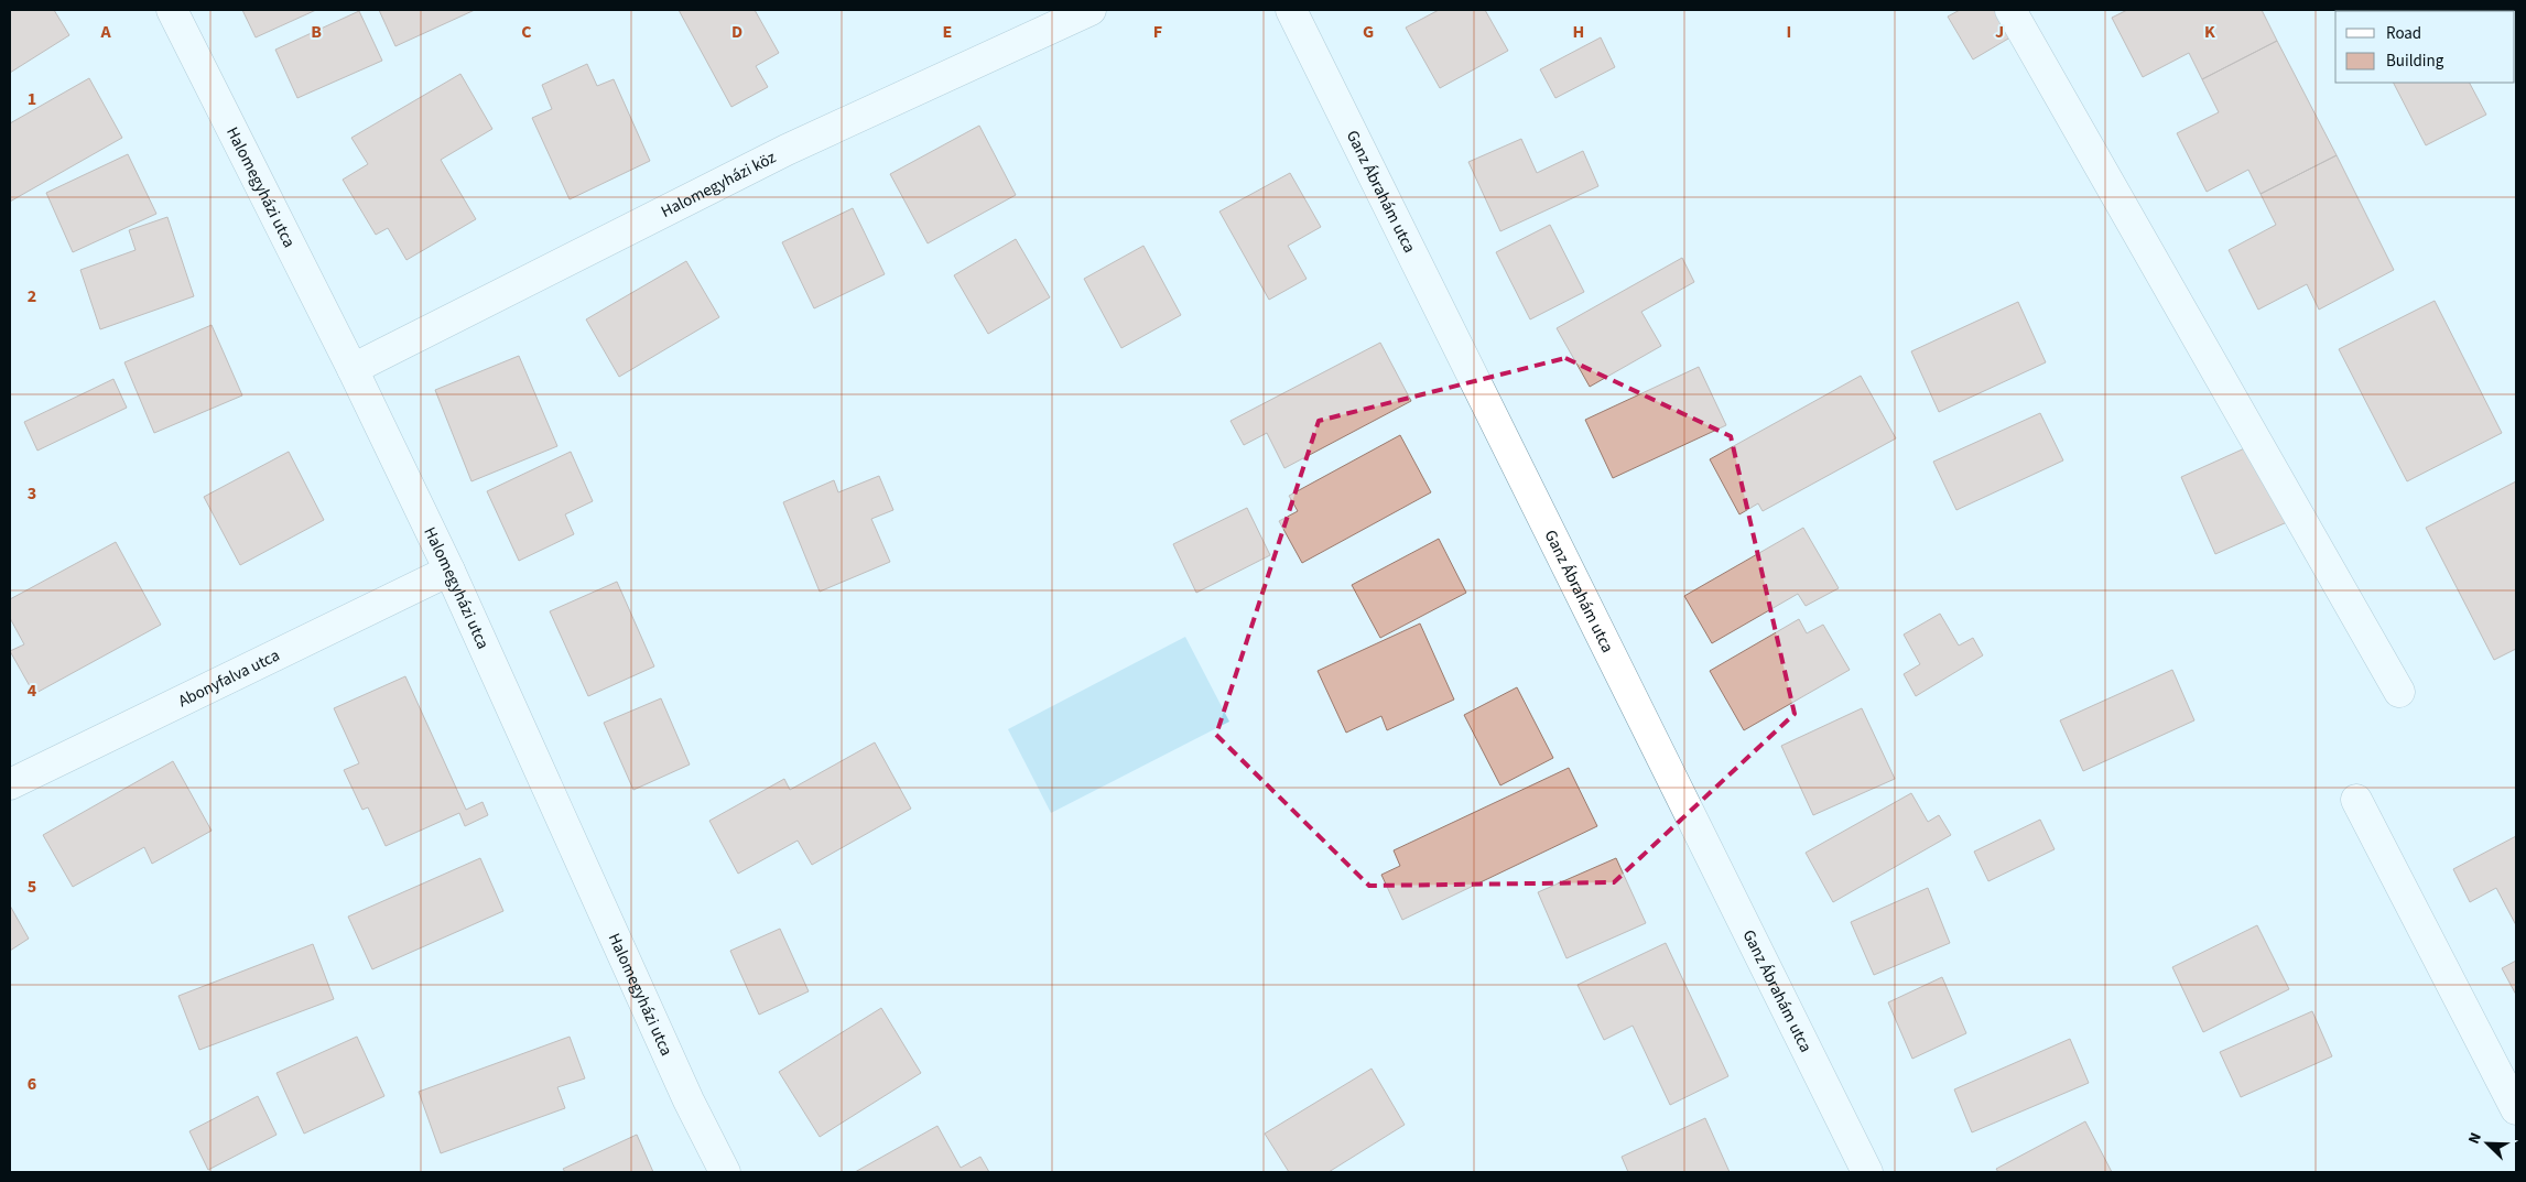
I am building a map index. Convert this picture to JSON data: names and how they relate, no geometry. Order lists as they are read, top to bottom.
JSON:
{
  "streets": {
    "street": [
      "Halomegyházi köz",
      "Halomegyházi utca",
      "Ganz Ábrahám utca",
      "Abonyfalva utca"
    ]
  },
  "crossings": [
    ["Halomegyházi köz", "Halomegyházi utca"],
    ["Halomegyházi utca", "Abonyfalva utca"]
  ],
  "legend": ["Road", "Building"],
  "north": "top left",
  "grid": {
    "columns": [
      "A",
      "B",
      "C",
      "D",
      "E",
      "F",
      "G",
      "H",
      "I",
      "J",
      "K"
    ],
    "rows": [
      "1",
      "2",
      "3",
      "4",
      "5",
      "6"
    ]
  }
}
